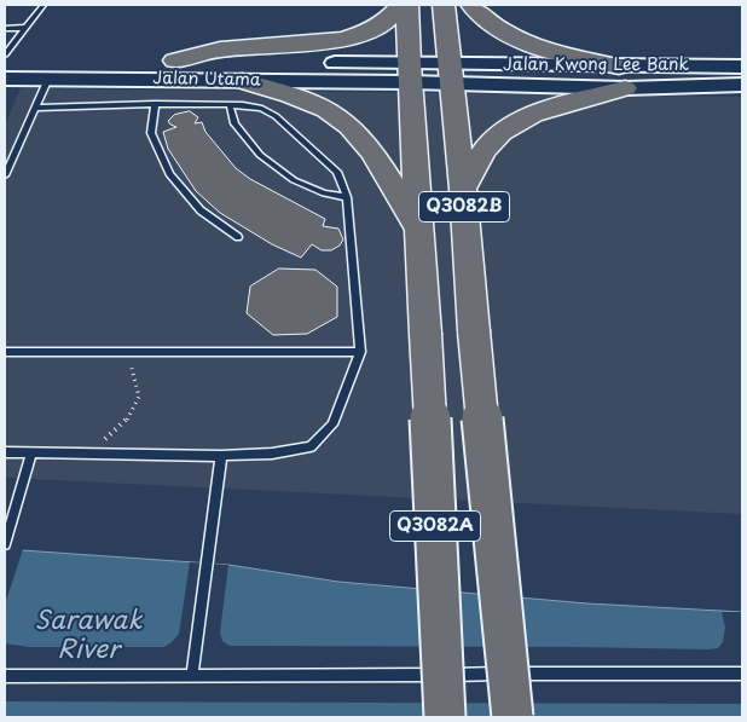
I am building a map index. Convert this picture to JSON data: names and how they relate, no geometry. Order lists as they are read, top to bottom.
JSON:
{
  "streets": {
    "highway": ["Q3082B", "Q3082A"],
    "main road": ["Jalan Kwong Lee Bank", "Jalan Utama"]
  },
  "crossings": [
    ["Jalan Kwong Lee Bank", "Jalan Utama"],
    ["Jalan Kwong Lee Bank", "Q3082B"],
    ["Jalan Kwong Lee Bank", "Q3082A"],
    ["Jalan Utama", "Q3082A"]
  ],
  "water": ["Sarawak River"]
}
